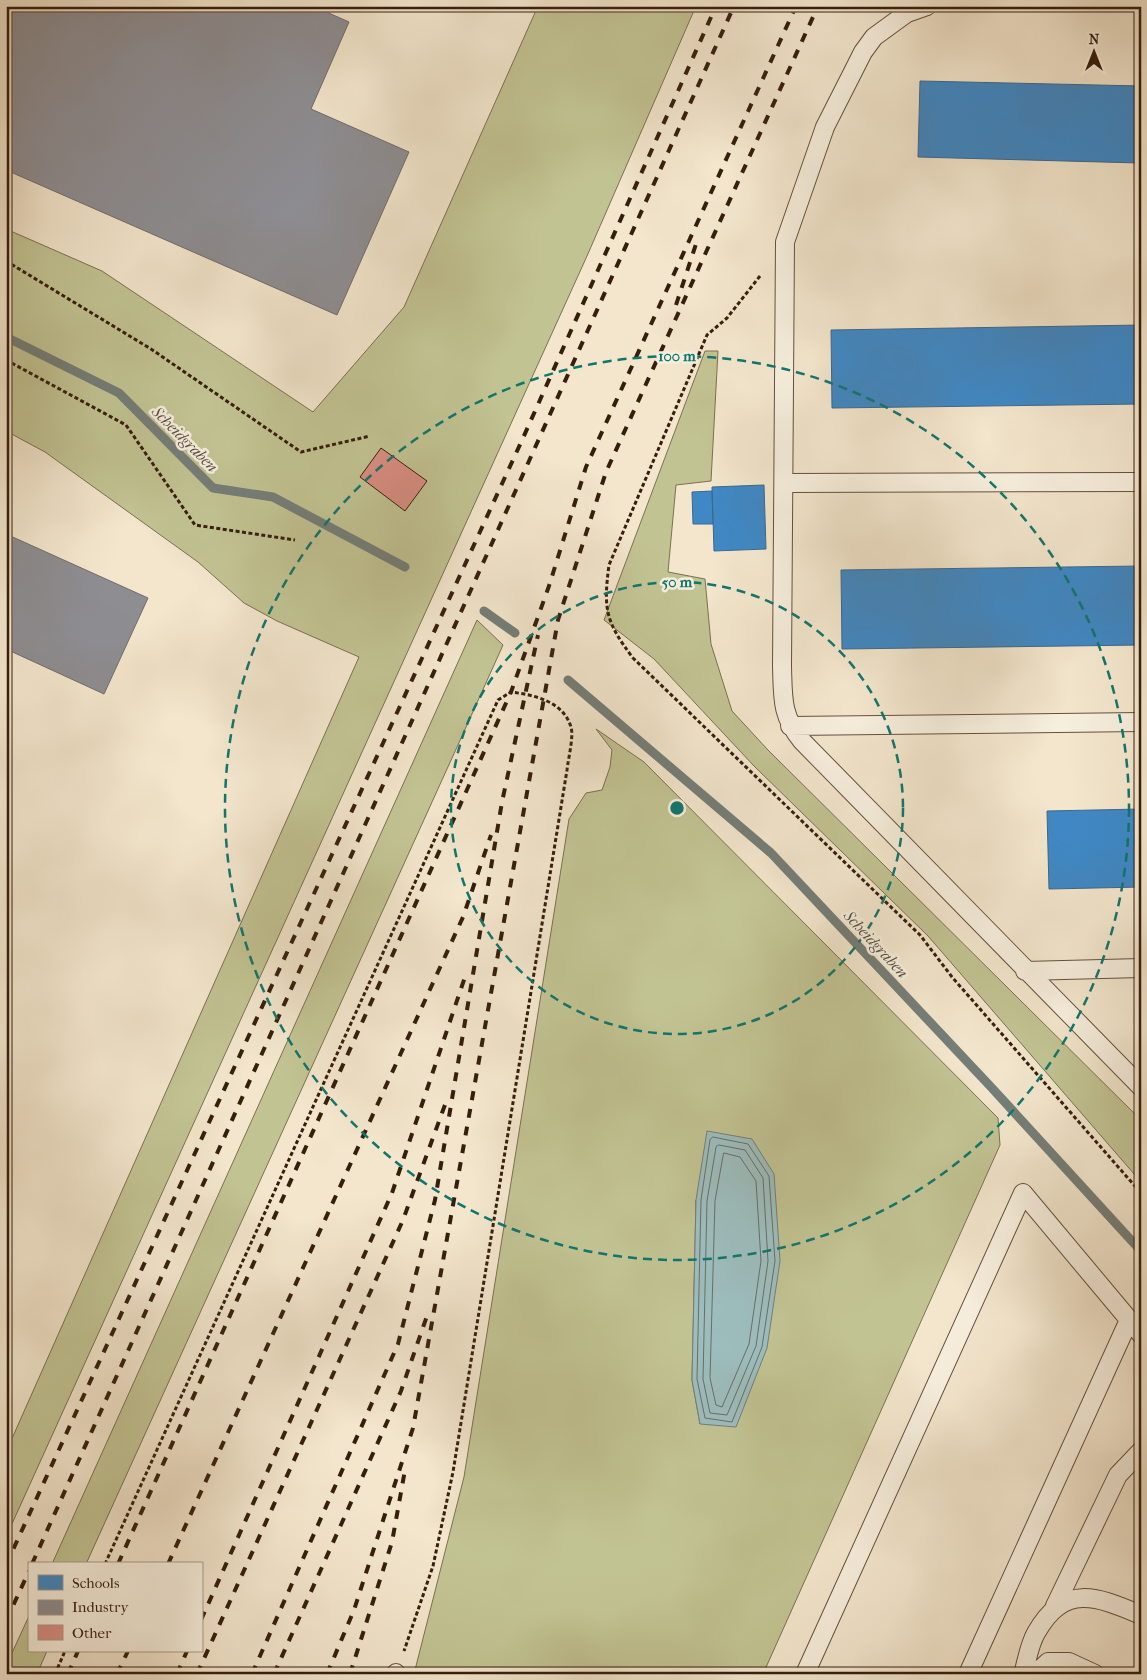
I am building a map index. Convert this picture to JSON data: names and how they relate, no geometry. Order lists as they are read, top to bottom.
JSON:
{
  "water": ["Scheidgraben"],
  "legend": ["Schools", "Industry", "Other"],
  "north": "top",
  "rings": ["100 m", "50 m"]
}
